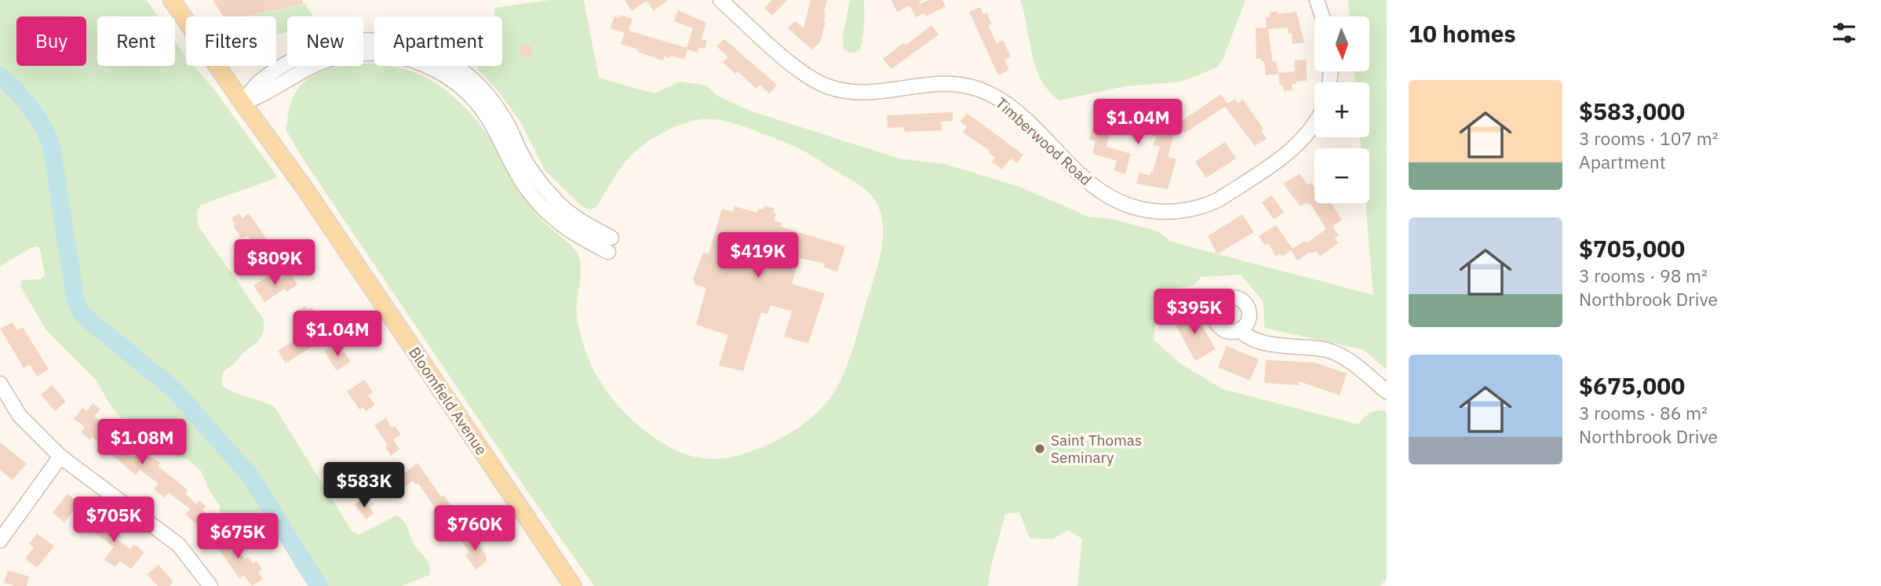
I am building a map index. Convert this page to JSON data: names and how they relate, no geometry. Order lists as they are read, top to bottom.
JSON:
{
  "streets": {
    "main road": ["Bloomfield Avenue"],
    "street": ["Timberwood Road"]
  },
  "places": ["Saint Thomas Seminary"],
  "north": "bottom",
  "page": {
    "heading": "10 homes",
    "map_buttons": ["+", "−"],
    "chip": [
      "Buy",
      "Rent",
      "Filters",
      "New",
      "Apartment"
    ],
    "list": [
      {
        "name": "$583,000",
        "note": "3 rooms · 107 m² · Apartment"
      },
      {
        "name": "$705,000",
        "note": "3 rooms · 98 m² · Northbrook Drive"
      },
      {
        "name": "$675,000",
        "note": "3 rooms · 86 m² · Northbrook Drive"
      }
    ],
    "price": [
      "$1.04M",
      "$419K",
      "$809K",
      "$395K",
      "$1.04M",
      "$1.08M",
      "$583K",
      "$705K",
      "$760K",
      "$675K"
    ]
  }
}
